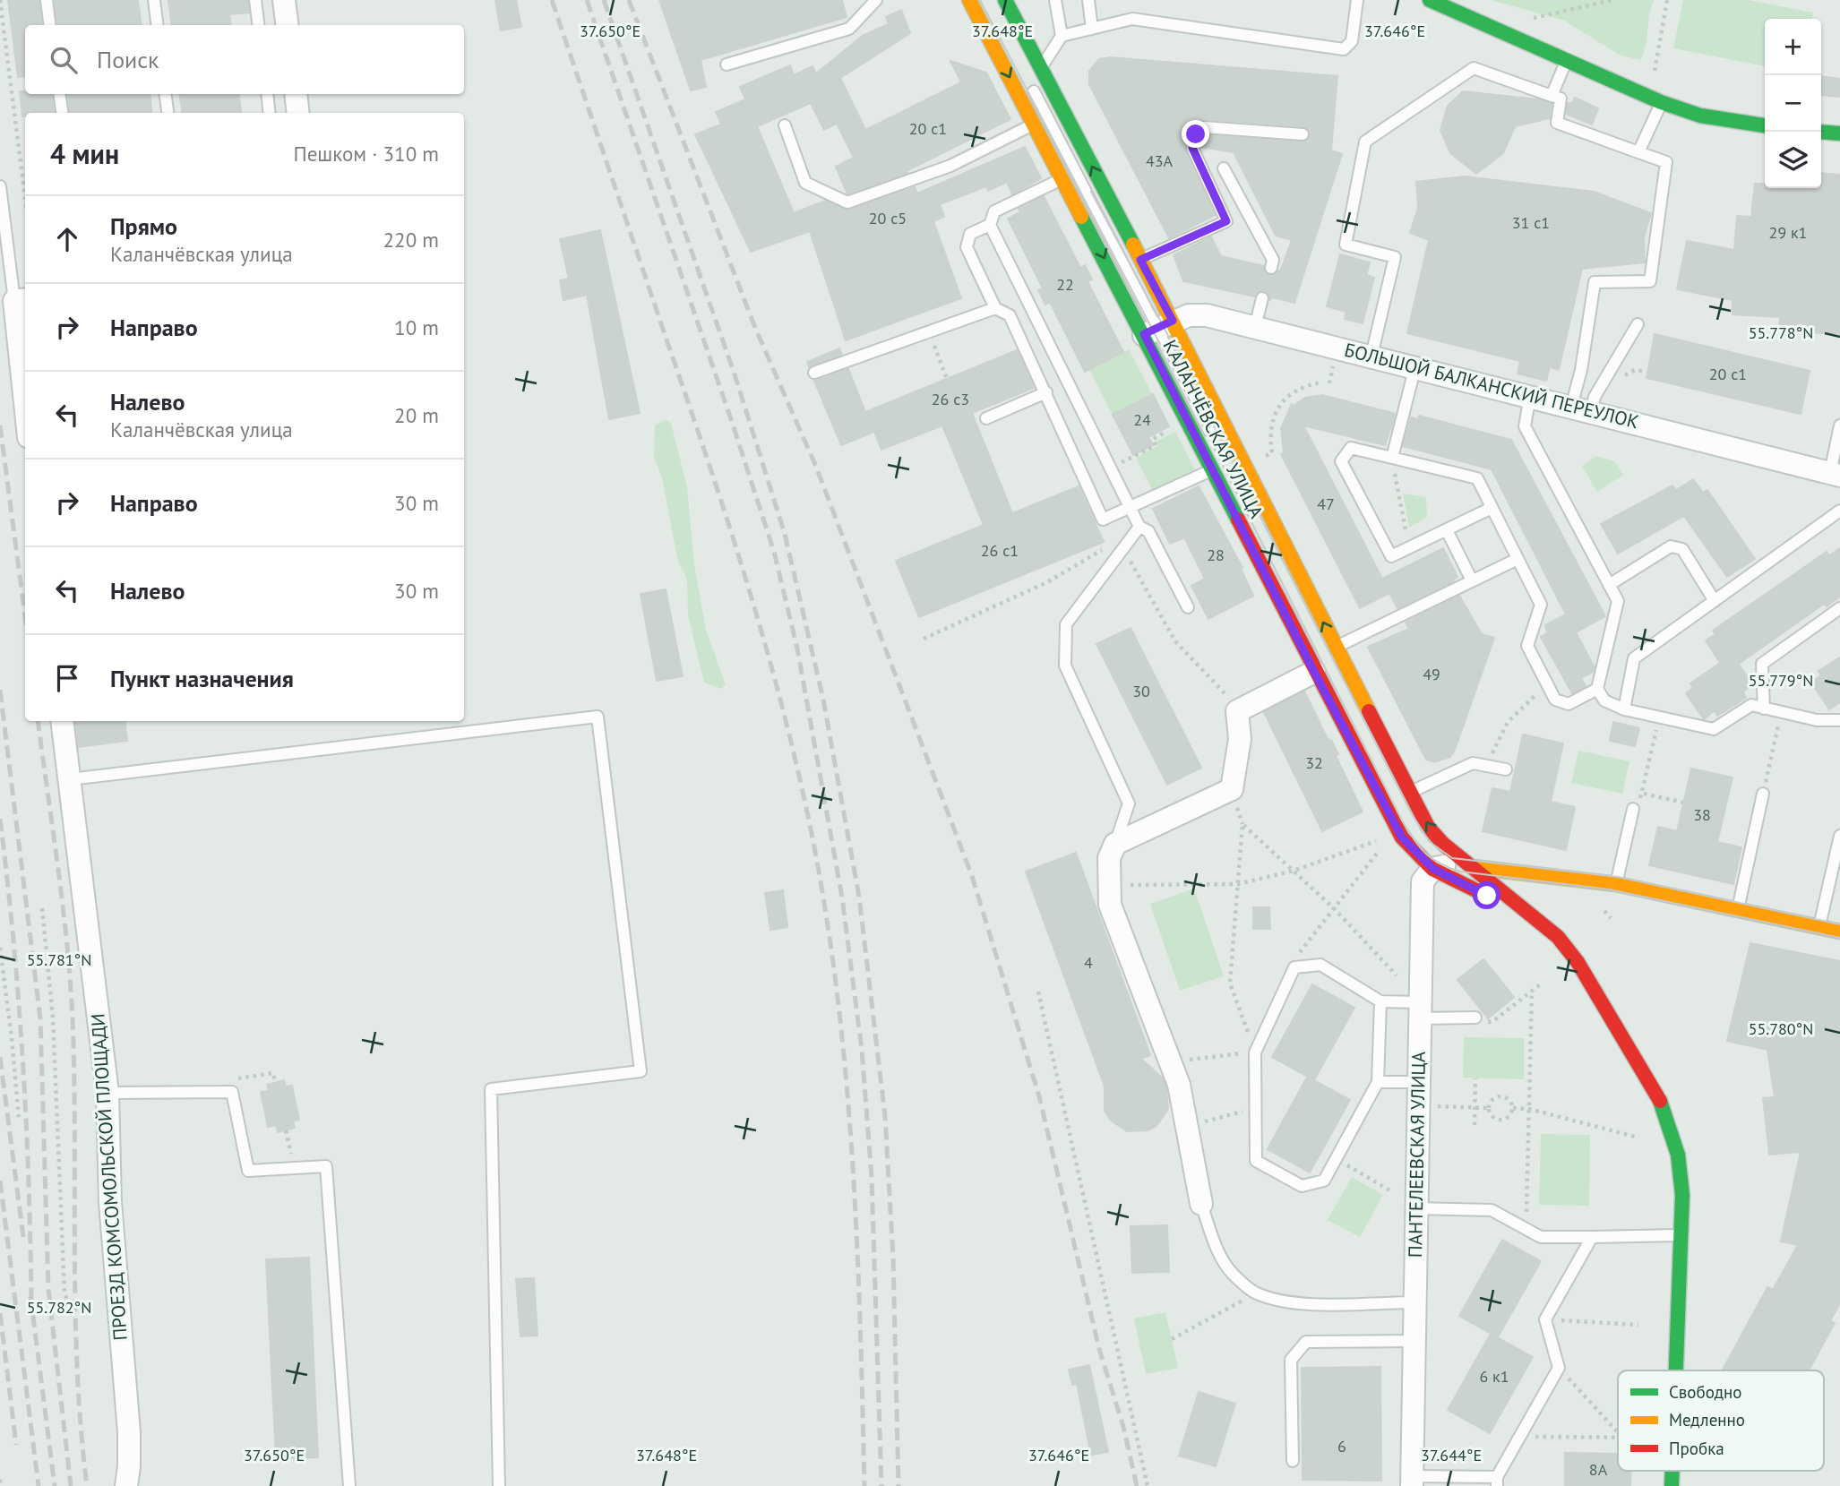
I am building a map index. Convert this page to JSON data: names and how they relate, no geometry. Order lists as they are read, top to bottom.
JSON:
{
  "streets": {
    "main road": ["КАЛАНЧЁВСКАЯ УЛИЦА"],
    "street": ["БОЛЬШОЙ БАЛКАНСКИЙ ПЕРЕУЛОК", "ПАНТЕЛЕЕВСКАЯ УЛИЦА", "ПРОЕЗД КОМСОМОЛЬСКОЙ ПЛОЩАДИ"]
  },
  "crossings": [
    ["БОЛЬШОЙ БАЛКАНСКИЙ ПЕРЕУЛОК", "КАЛАНЧЁВСКАЯ УЛИЦА"],
    ["КАЛАНЧЁВСКАЯ УЛИЦА", "ПАНТЕЛЕЕВСКАЯ УЛИЦА"]
  ],
  "house_numbers": [
    "20 с1",
    "43А",
    "20 с5",
    "31 с1",
    "29 к1",
    "22",
    "20 с1",
    "26 с3",
    "24",
    "47",
    "26 с1",
    "28",
    "49",
    "30",
    "32",
    "38",
    "4",
    "6 к1",
    "6",
    "8А"
  ],
  "legend": ["Свободно", "Медленно", "Пробка"],
  "page": {
    "map_buttons": ["+", "−"],
    "search": "Поиск",
    "heading": ["4 мин", "Пешком · 310 m"],
    "list": [
      ["Прямо", "Каланчёвская улица", "220 m"],
      ["Направо", "10 m"],
      ["Налево", "Каланчёвская улица", "20 m"],
      ["Направо", "30 m"],
      ["Налево", "30 m"],
      "Пункт назначения"
    ]
  },
  "coordinates": [
    "37.650°E",
    "37.648°E",
    "37.646°E",
    "55.778°N",
    "55.779°N",
    "55.781°N",
    "55.780°N",
    "55.782°N",
    "37.644°E"
  ]
}
